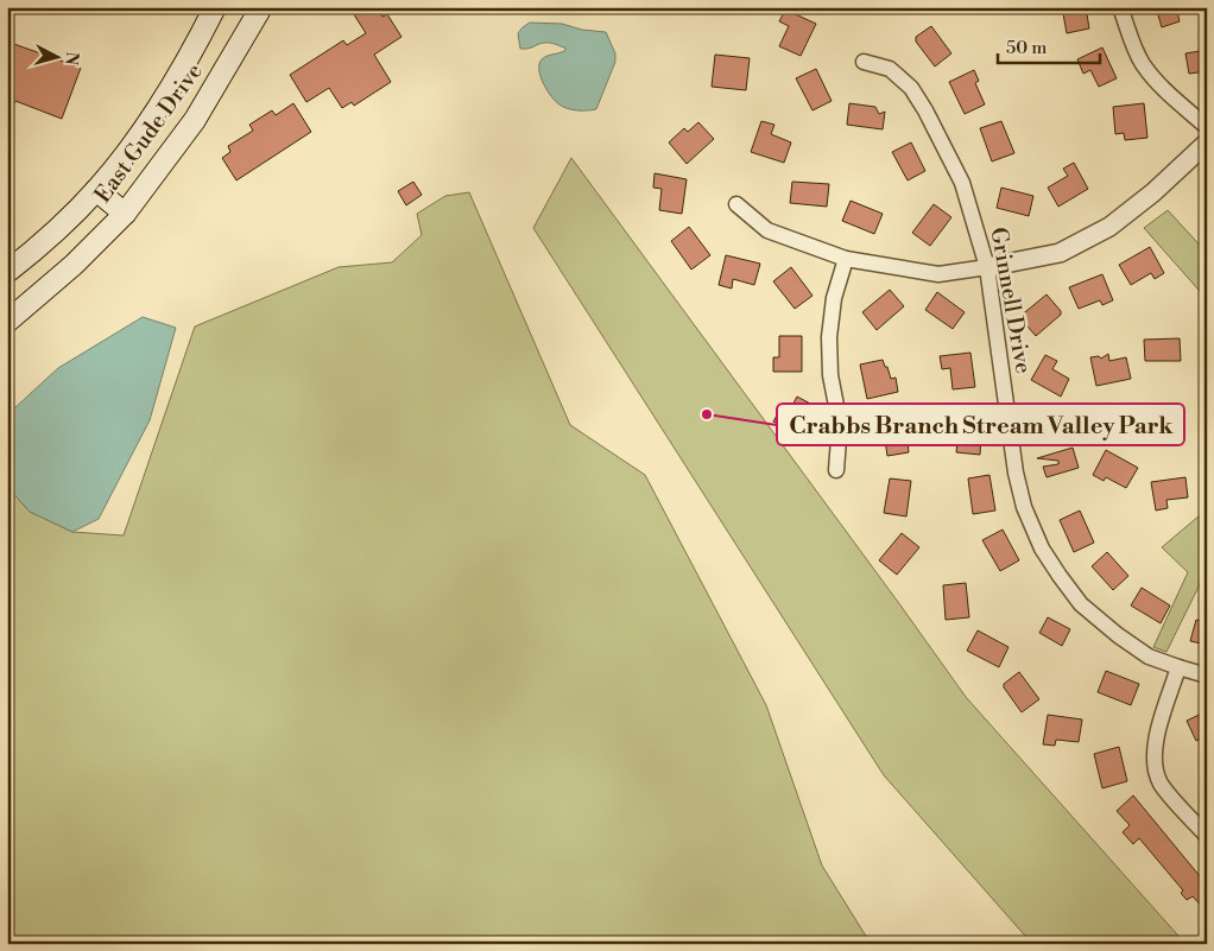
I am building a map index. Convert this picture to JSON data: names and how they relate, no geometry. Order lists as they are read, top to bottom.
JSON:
{
  "streets": {
    "main road": ["East Gude Drive"],
    "street": ["Grinnell Drive"]
  },
  "places": ["Crabbs Branch Stream Valley Park"],
  "scale_bar": "50 m",
  "north": "right"
}
